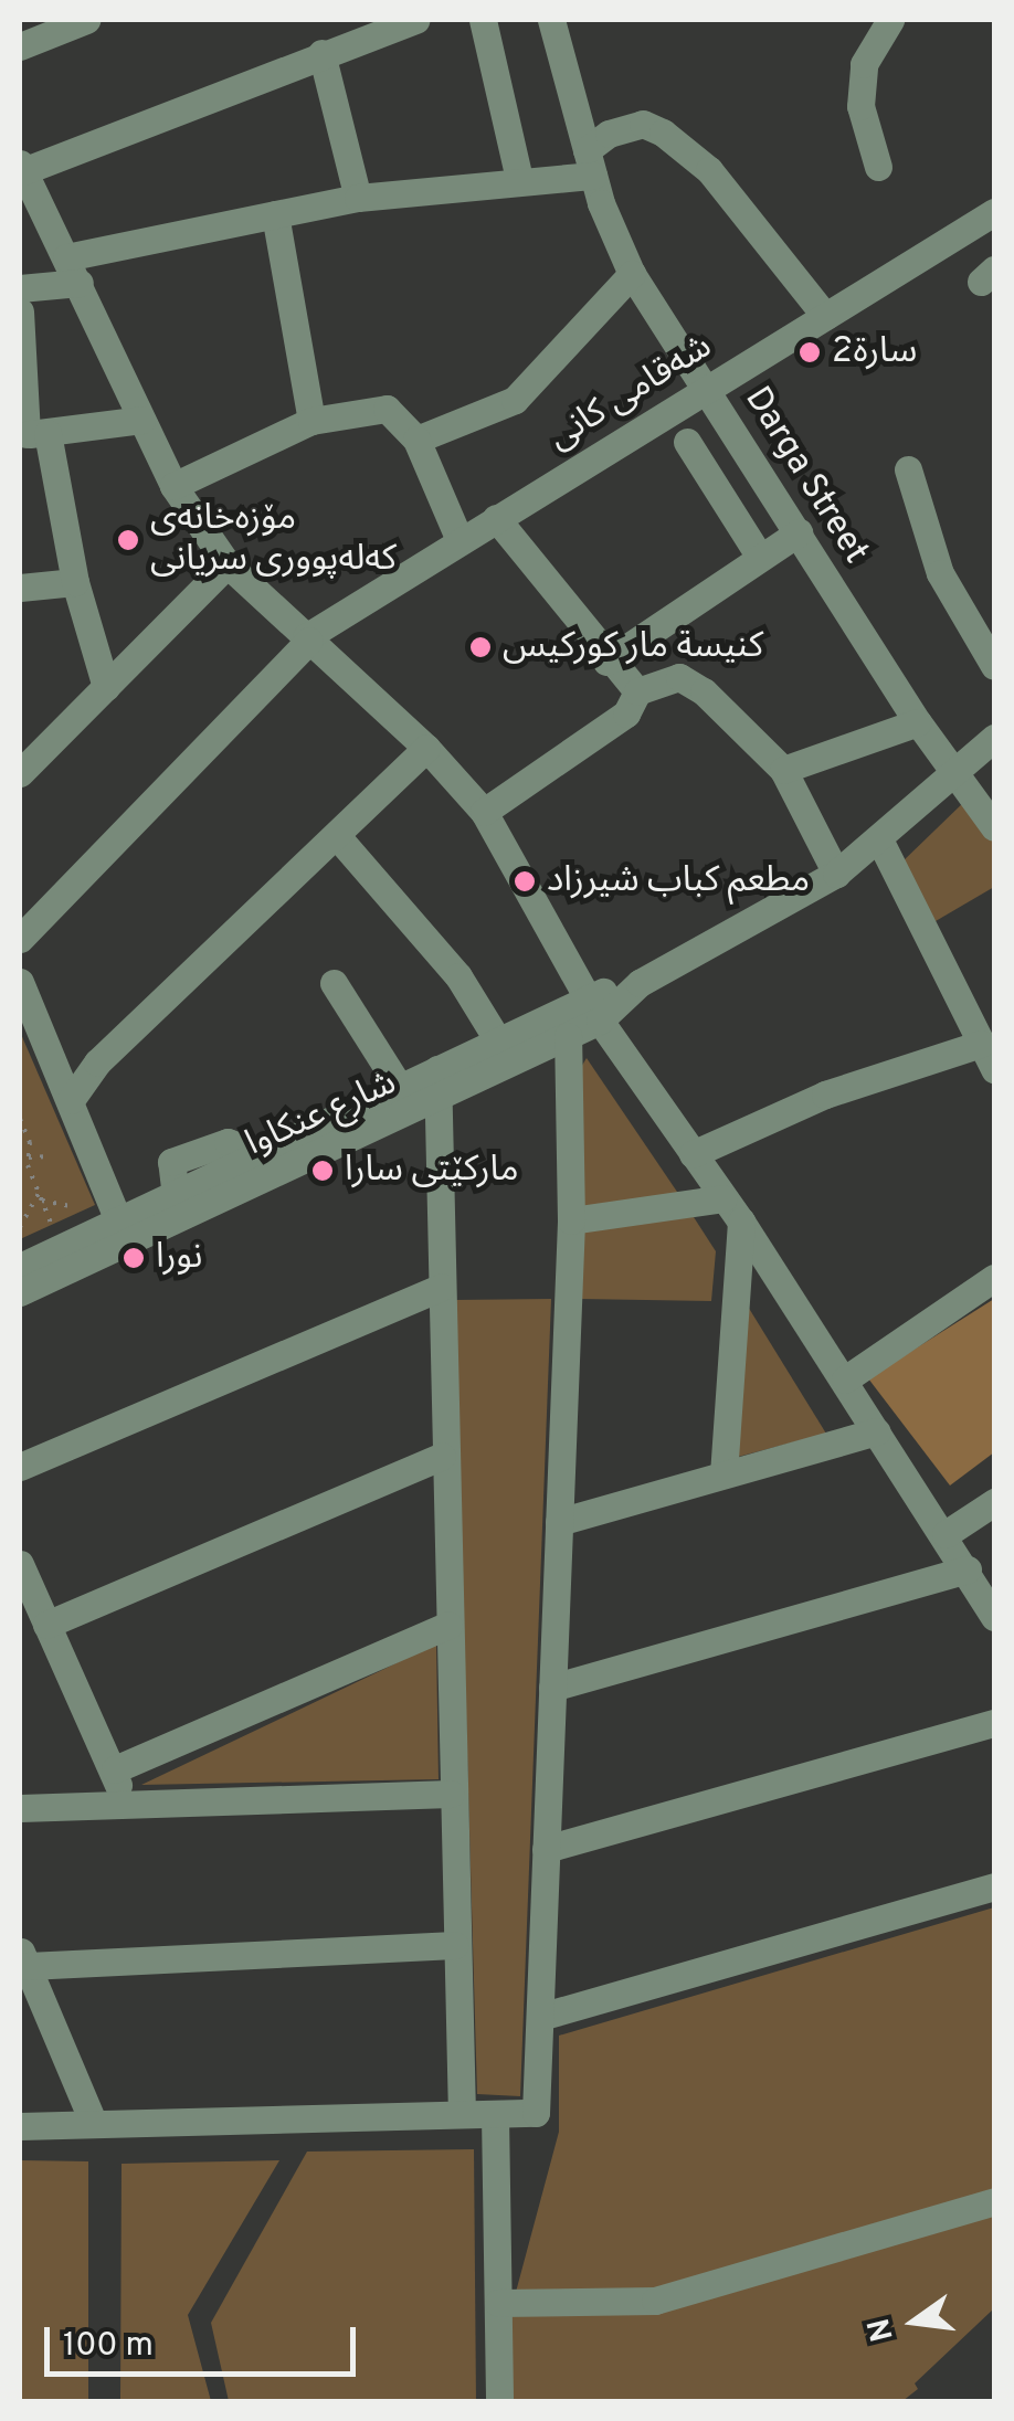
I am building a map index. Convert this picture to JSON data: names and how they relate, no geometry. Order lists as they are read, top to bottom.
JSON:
{
  "streets": {
    "street": ["شەقامی کانی", "Darga Street", "شارع عنكاوا"]
  },
  "crossings": [
    ["شەقامی کانی", "Darga Street"],
    ["Darga Street", "شارع عنكاوا"]
  ],
  "places": [
    "سارة2",
    "مۆزەخانەی کەلەپووری سریانی",
    "كنيسة مار كوركيس",
    "مطعم كباب شيرزاد",
    "مارکێتی سارا",
    "نورا"
  ],
  "scale_bar": "100 m",
  "north": "left"
}
